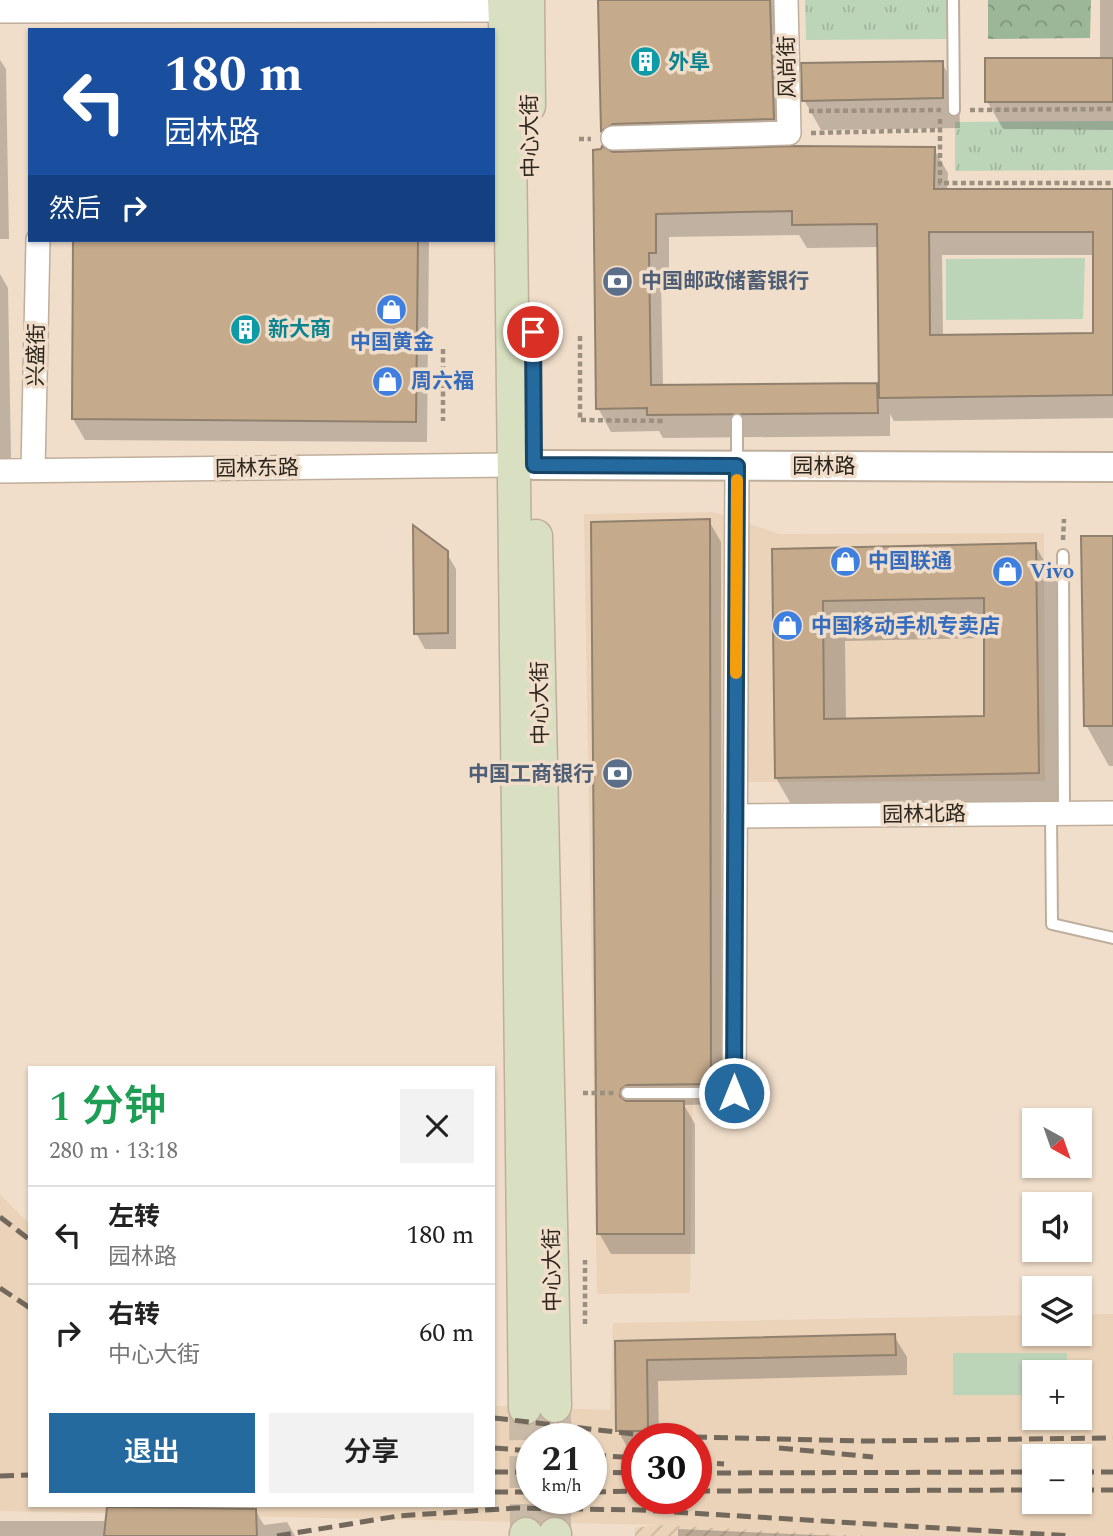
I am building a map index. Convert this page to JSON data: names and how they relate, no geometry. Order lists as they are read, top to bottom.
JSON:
{
  "streets": {
    "main road": ["中心大街"],
    "street": [
      "风尚街",
      "兴盛街",
      "园林路",
      "园林东路",
      "园林北路"
    ]
  },
  "crossings": [
    ["中心大街", "园林路"],
    ["中心大街", "园林东路"],
    ["兴盛街", "园林东路"],
    ["园林路", "园林东路"]
  ],
  "places": {
    "building": ["外阜", "新大商"],
    "bank": ["中国邮政储蓄银行", "中国工商银行"],
    "shop": [
      "中国黄金",
      "周六福",
      "中国联通",
      "Vivo",
      "中国移动手机专卖店"
    ]
  },
  "north": "bottom right",
  "page": {
    "turn": ["180 m", "园林路"],
    "then": "然后",
    "heading": ["1 分钟", "280 m · 13:18"],
    "map_buttons": ["+", "−"],
    "list": [
      {
        "name": "左转",
        "note": "园林路",
        "value": "180 m"
      },
      {
        "name": "右转",
        "note": "中心大街",
        "value": "60 m"
      }
    ],
    "buttons": ["退出", "分享"],
    "speed": "21 km/h",
    "limit": "30"
  }
}
